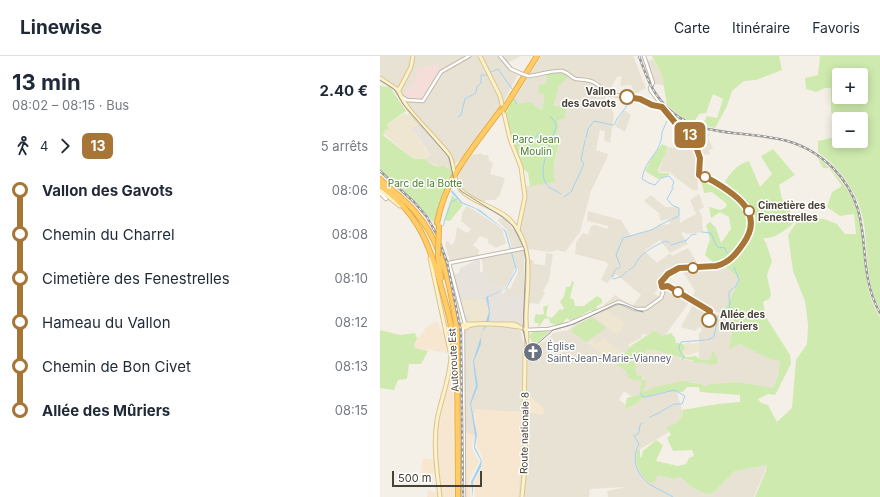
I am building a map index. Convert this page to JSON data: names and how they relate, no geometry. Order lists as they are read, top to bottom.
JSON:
{
  "streets": {
    "highway": ["Autoroute Est"],
    "main road": ["Route nationale 8"]
  },
  "parks": ["Parc Jean Moulin", "Parc de la Botte"],
  "places": {
    "other": ["Vallon des Gavots", "Cimetière des Fenestrelles", "Allée des Mûriers"],
    "church": ["Église Saint-Jean-Marie-Vianney"]
  },
  "lines": ["bus line 13"],
  "scale_bar": "500 m",
  "page": {
    "header": "Linewise",
    "nav": ["Carte", "Itinéraire", "Favoris"],
    "heading": ["13 min", "08:02 – 08:15 · Bus", "2.40 €"],
    "on_map": "13",
    "map_buttons": ["+", "−"],
    "legs": ["4", "13", "5 arrêts"],
    "list": [
      {
        "name": "Vallon des Gavots",
        "value": "08:06"
      },
      {
        "name": "Chemin du Charrel",
        "value": "08:08"
      },
      {
        "name": "Cimetière des Fenestrelles",
        "value": "08:10"
      },
      {
        "name": "Hameau du Vallon",
        "value": "08:12"
      },
      {
        "name": "Chemin de Bon Civet",
        "value": "08:13"
      },
      {
        "name": "Allée des Mûriers",
        "value": "08:15"
      }
    ],
    "scale": "500 m"
  }
}
